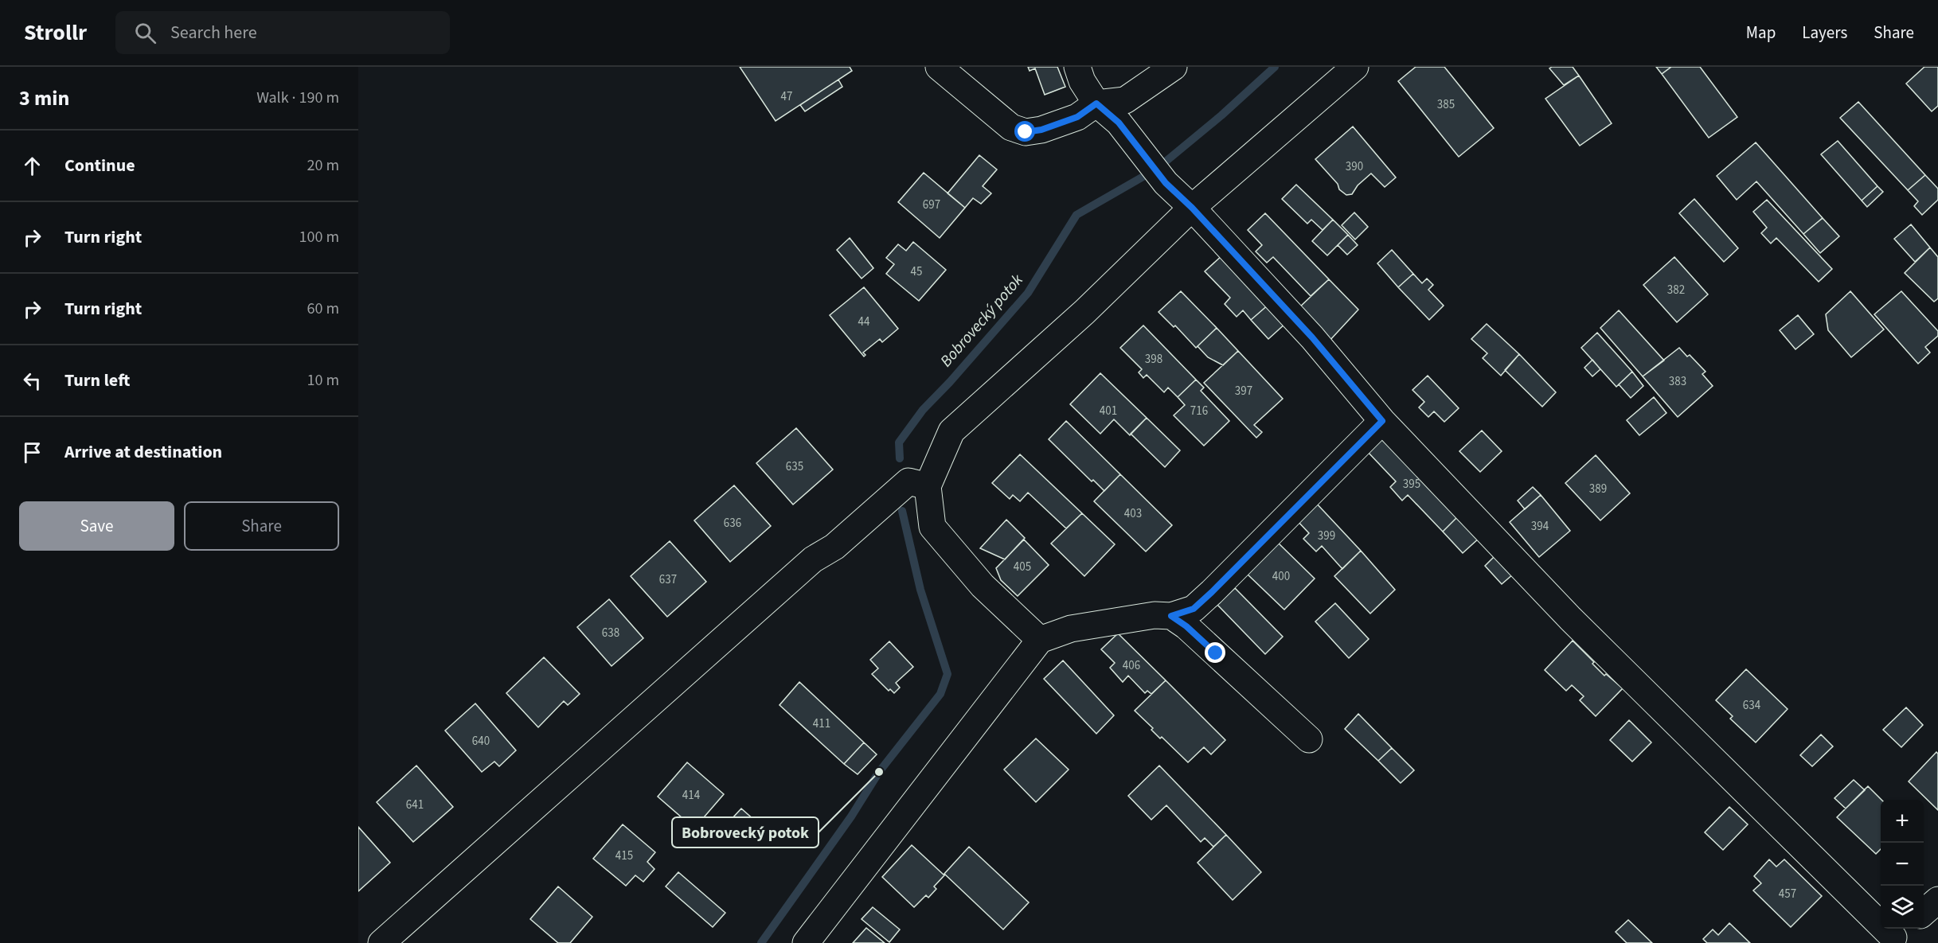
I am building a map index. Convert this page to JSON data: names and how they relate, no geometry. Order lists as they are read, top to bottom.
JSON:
{
  "water": ["Bobrovecký potok"],
  "places": ["Bobrovecký potok"],
  "house_numbers": [
    "47",
    "385",
    "390",
    "697",
    "45",
    "382",
    "44",
    "398",
    "383",
    "397",
    "401",
    "716",
    "635",
    "395",
    "389",
    "403",
    "636",
    "394",
    "399",
    "405",
    "400",
    "637",
    "638",
    "406",
    "634",
    "411",
    "640",
    "414",
    "641",
    "415",
    "457"
  ],
  "page": {
    "header": "Strollr",
    "search": "Search here",
    "nav": ["Map", "Layers", "Share"],
    "heading": ["3 min", "Walk · 190 m"],
    "list": [
      ["Continue", "20 m"],
      ["Turn right", "100 m"],
      ["Turn right", "60 m"],
      ["Turn left", "10 m"],
      "Arrive at destination"
    ],
    "buttons": ["Save", "Share"],
    "map_buttons": ["+", "−"]
  }
}
